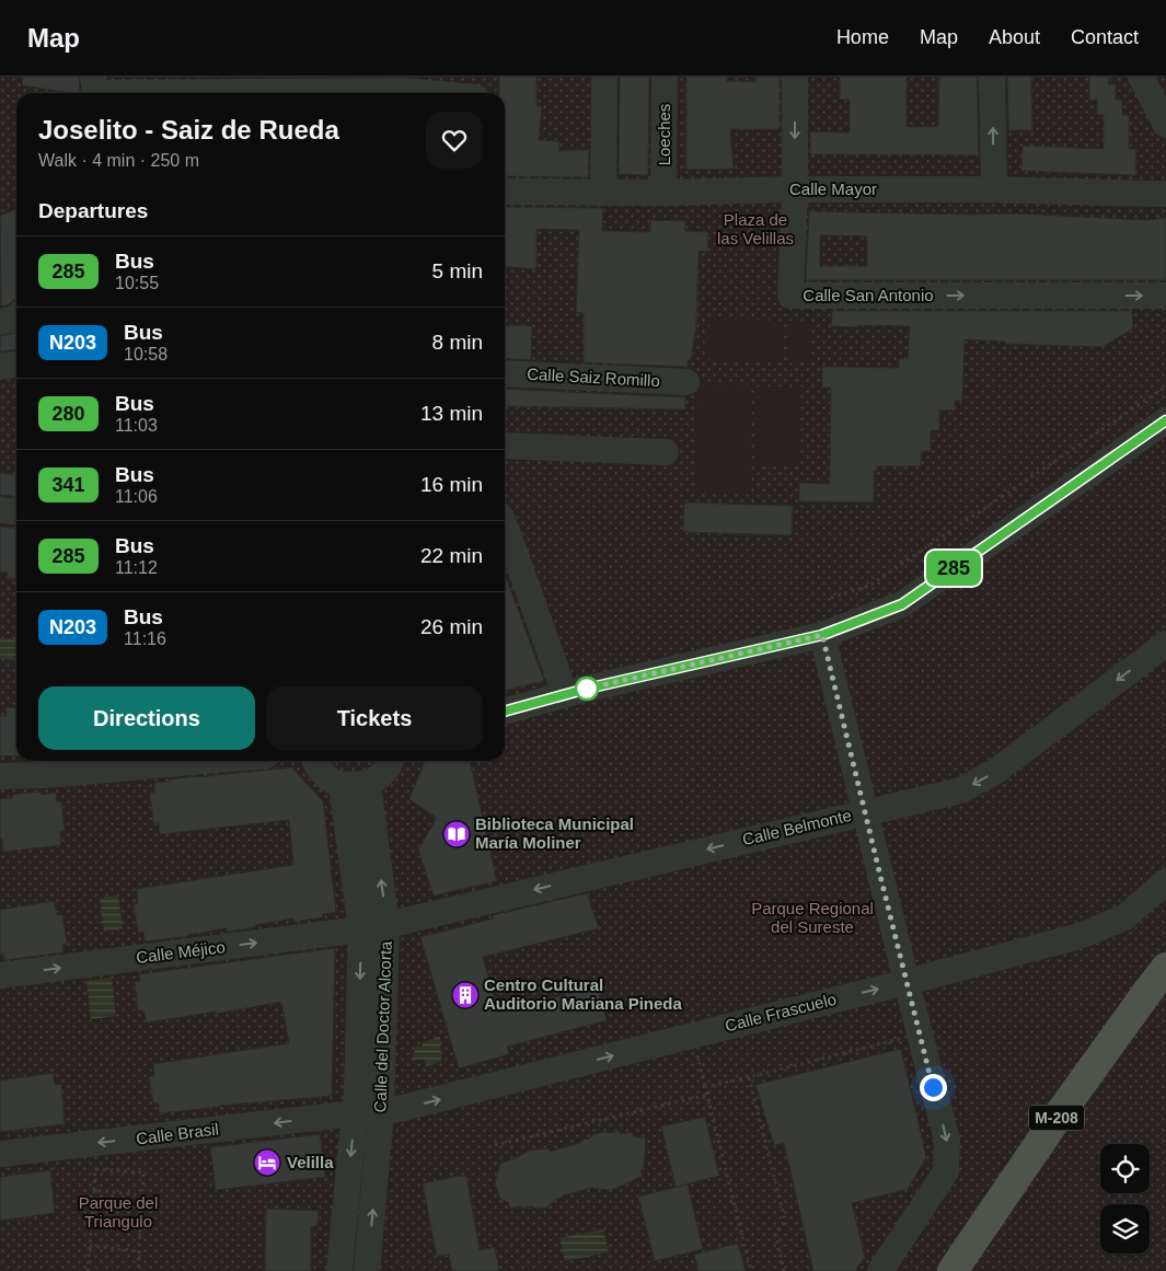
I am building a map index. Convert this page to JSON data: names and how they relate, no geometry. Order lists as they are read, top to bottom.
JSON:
{
  "streets": {
    "main road": ["M-208"],
    "street": [
      "Loeches",
      "Calle Mayor",
      "Calle San Antonio",
      "Calle Saiz Romillo",
      "Calle Belmonte",
      "Calle Méjico",
      "Calle Frascuelo",
      "Calle del Doctor Alcorta",
      "Calle Brasil"
    ]
  },
  "crossings": [
    ["Loeches", "Calle Mayor"],
    ["Calle Mayor", "Calle San Antonio"],
    ["Calle Belmonte", "Calle del Doctor Alcorta"],
    ["Calle Méjico", "Calle del Doctor Alcorta"],
    ["Calle Frascuelo", "Calle del Doctor Alcorta"],
    ["Calle del Doctor Alcorta", "Calle Brasil"]
  ],
  "one_way": ["Calle Frascuelo", "Calle Brasil"],
  "parks": ["Plaza de las Velillas", "Parque Regional del Sureste", "Parque del Triangulo"],
  "places": {
    "library": ["Biblioteca Municipal María Moliner"],
    "building": ["Centro Cultural Auditorio Mariana Pineda"],
    "hotel": ["Velilla"]
  },
  "lines": ["bus line 285"],
  "page": {
    "header": "Map",
    "nav": [
      "Home",
      "Map",
      "About",
      "Contact"
    ],
    "on_map": "285",
    "heading": [
      ["Joselito - Saiz de Rueda", "Walk · 4 min · 250 m"],
      "Departures"
    ],
    "list": [
      {
        "mark": "285",
        "name": "Bus",
        "note": "10:55",
        "value": "5 min"
      },
      {
        "mark": "N203",
        "name": "Bus",
        "note": "10:58",
        "value": "8 min"
      },
      {
        "mark": "280",
        "name": "Bus",
        "note": "11:03",
        "value": "13 min"
      },
      {
        "mark": "341",
        "name": "Bus",
        "note": "11:06",
        "value": "16 min"
      },
      {
        "mark": "285",
        "name": "Bus",
        "note": "11:12",
        "value": "22 min"
      },
      {
        "mark": "N203",
        "name": "Bus",
        "note": "11:16",
        "value": "26 min"
      }
    ],
    "buttons": ["Directions", "Tickets"]
  }
}
